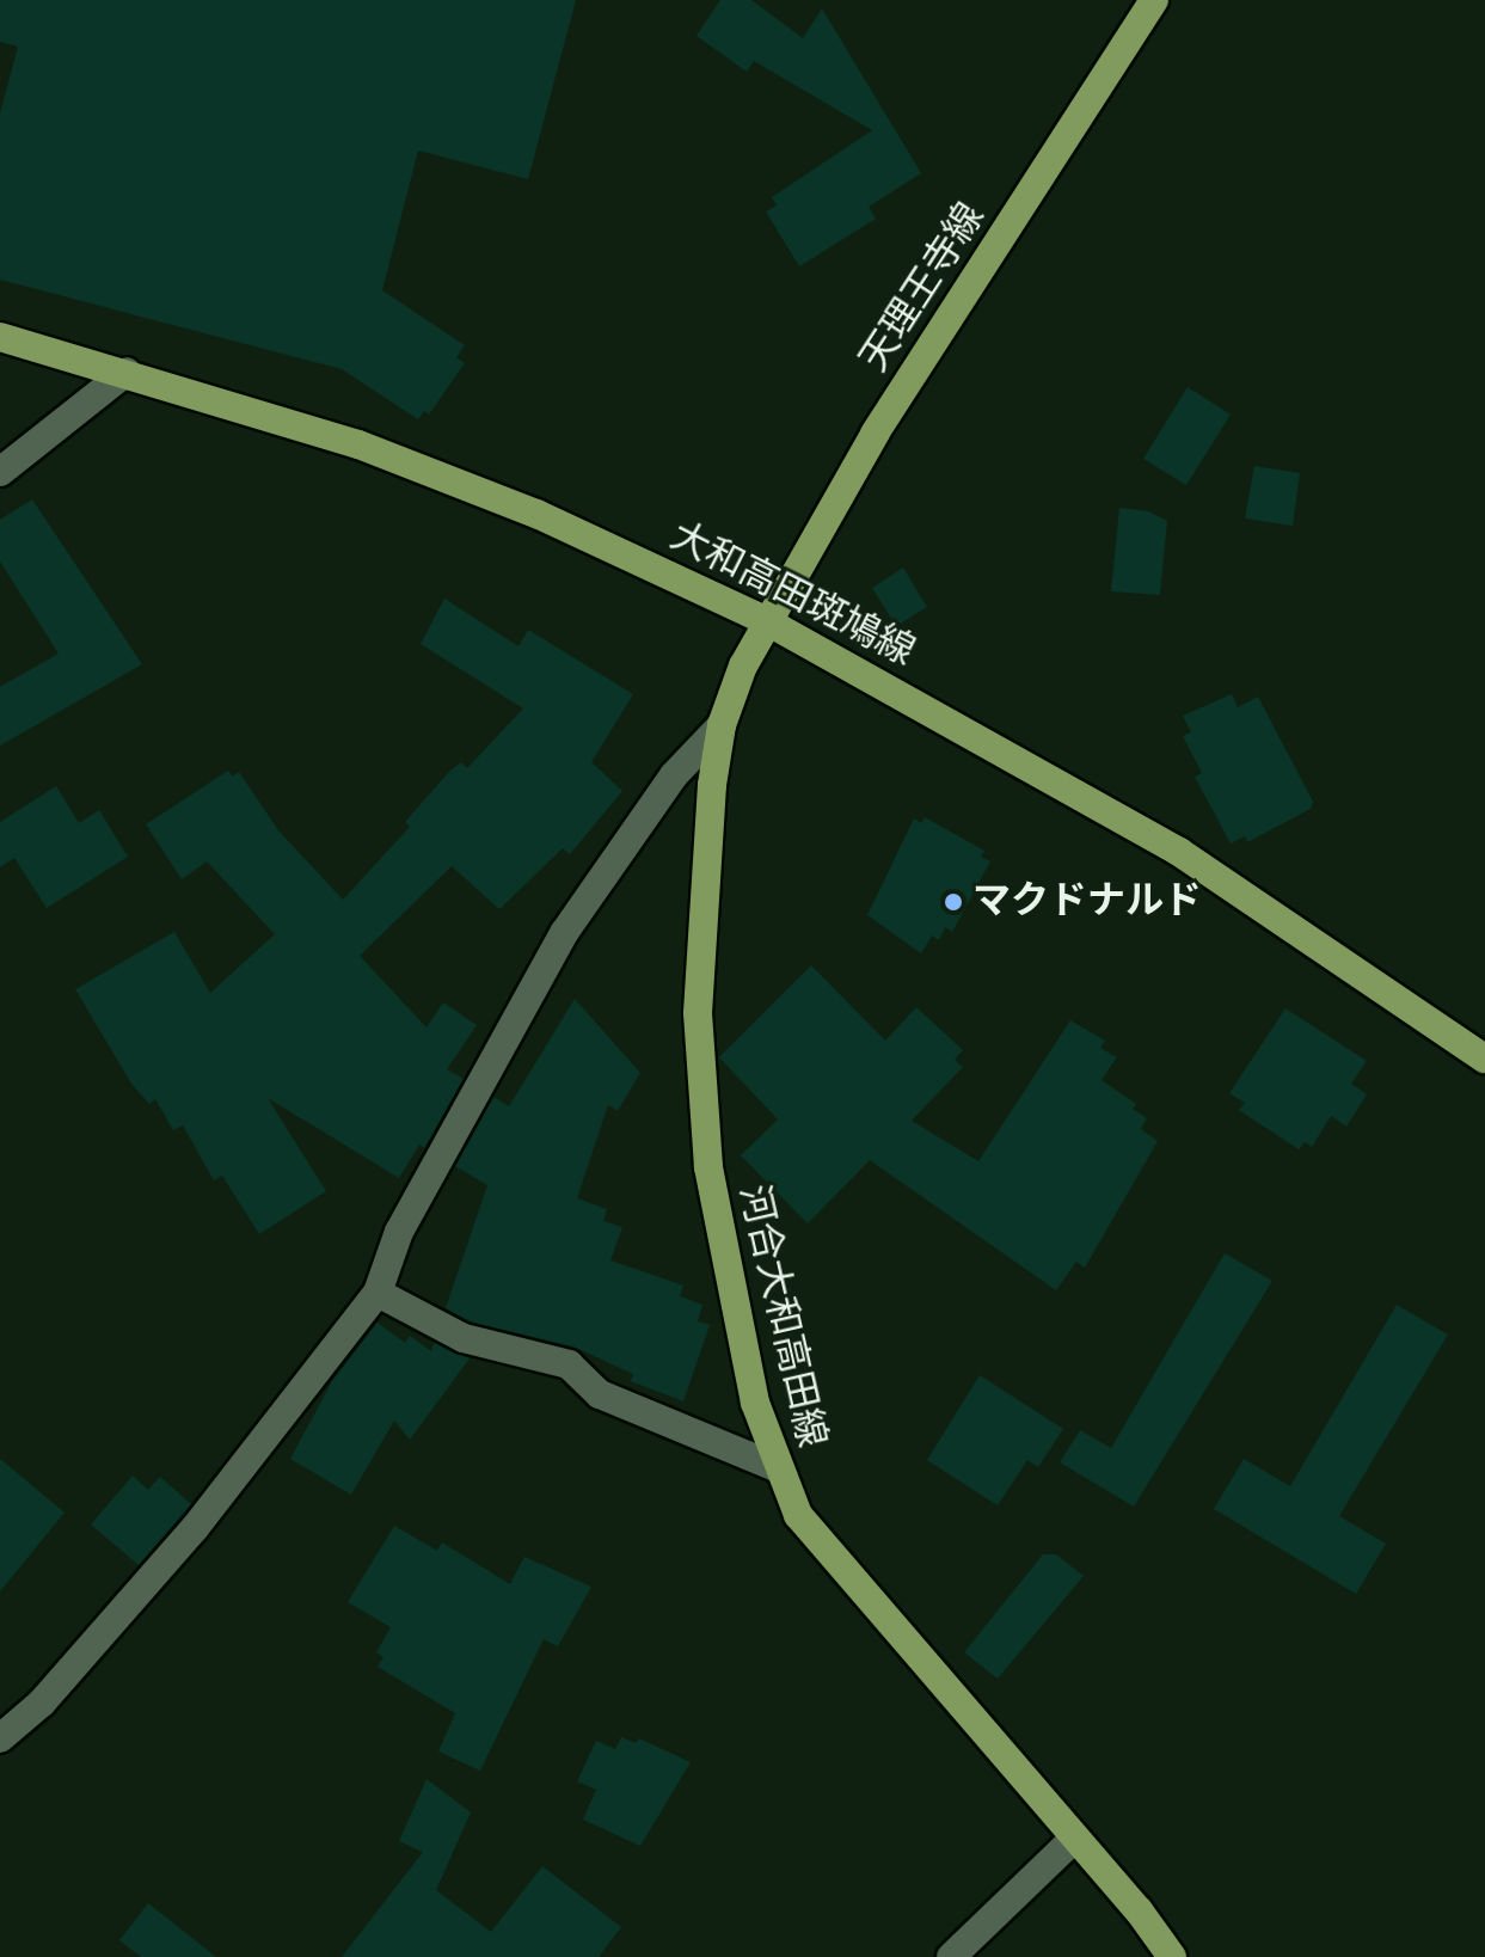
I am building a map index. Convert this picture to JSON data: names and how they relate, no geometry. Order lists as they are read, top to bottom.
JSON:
{
  "streets": {
    "main road": ["天理王寺線", "大和高田斑鳩線", "河合大和高田線"]
  },
  "crossings": [
    ["天理王寺線", "大和高田斑鳩線"],
    ["天理王寺線", "河合大和高田線"],
    ["大和高田斑鳩線", "河合大和高田線"]
  ],
  "places": ["マクドナルド"]
}
